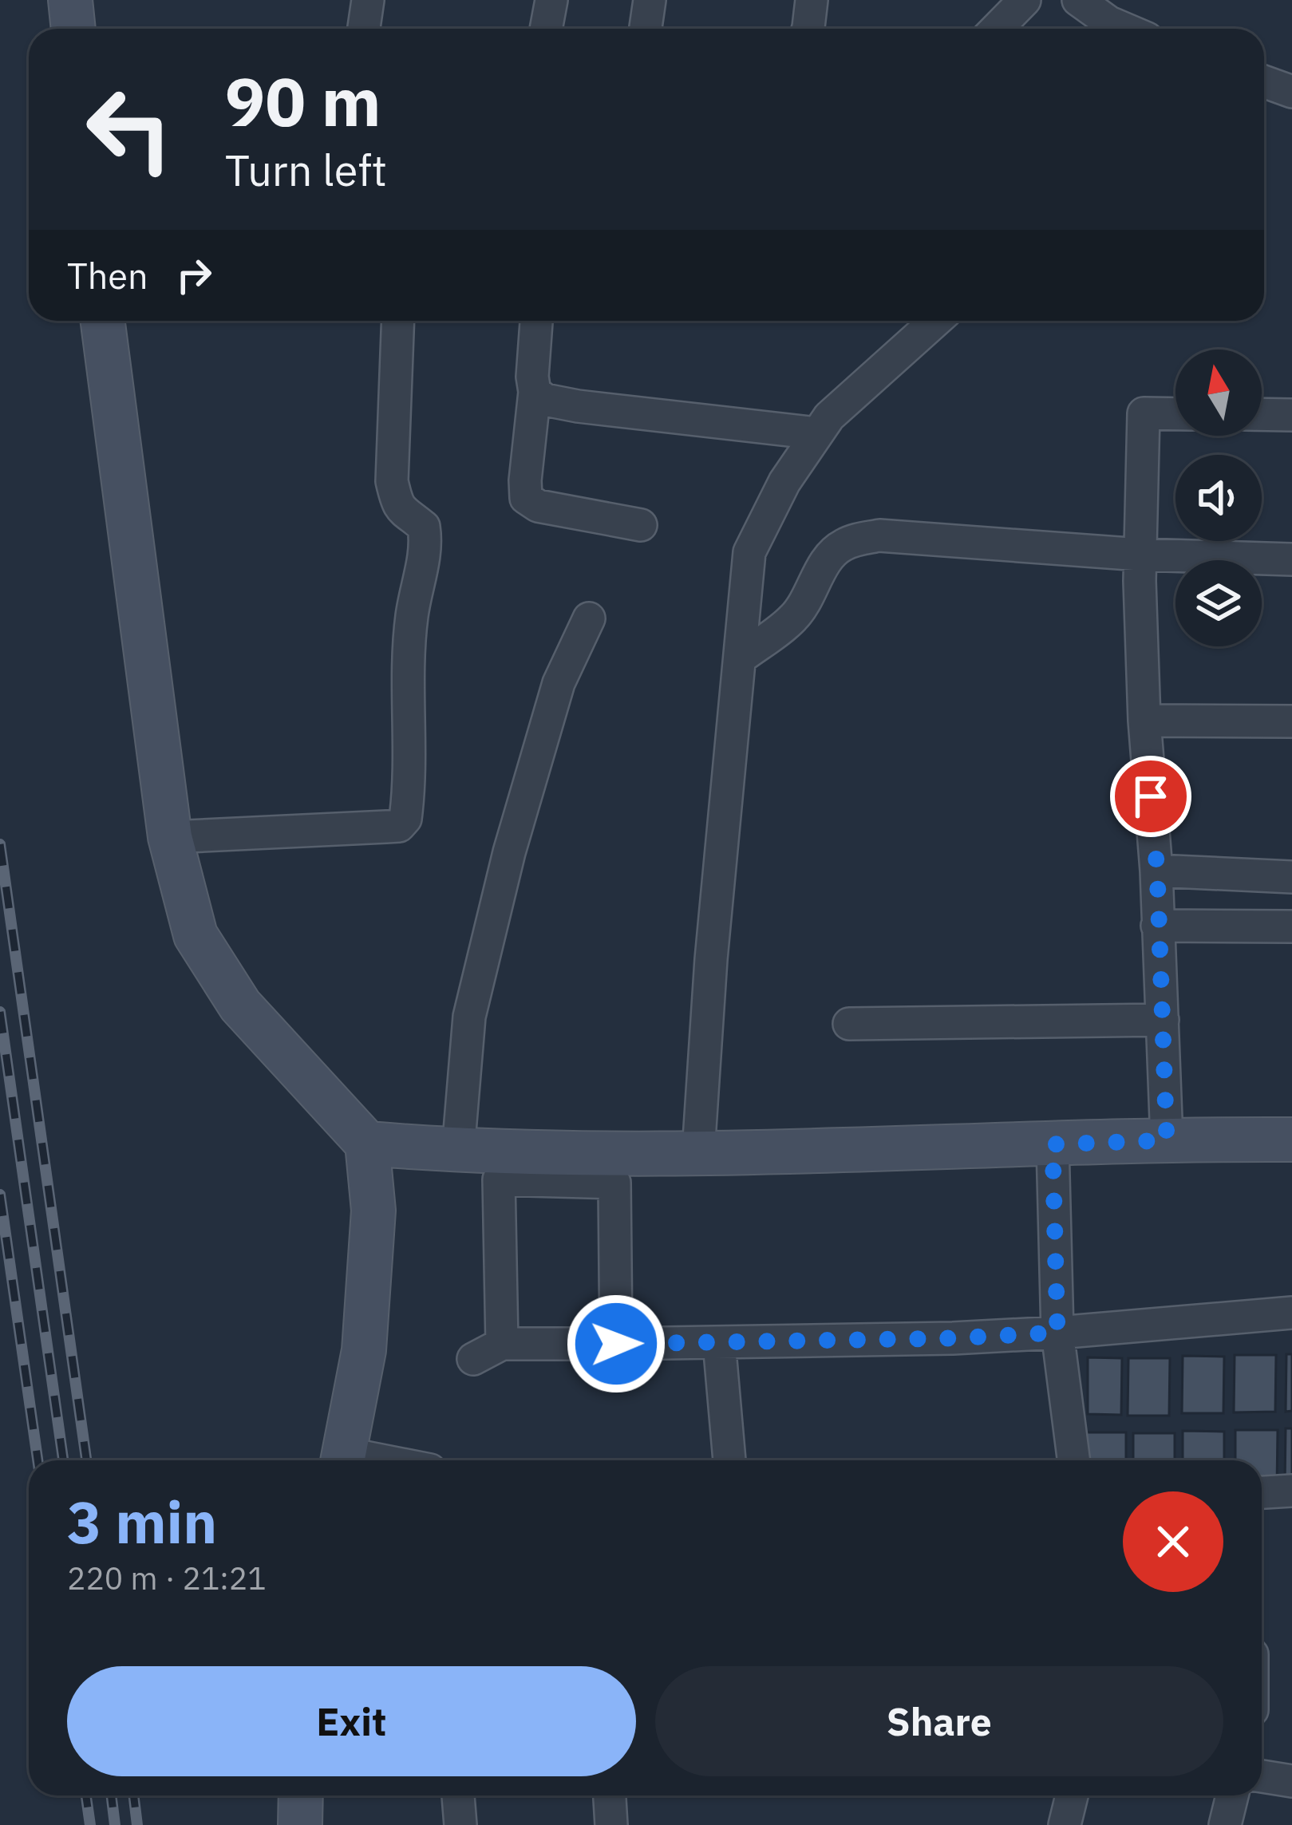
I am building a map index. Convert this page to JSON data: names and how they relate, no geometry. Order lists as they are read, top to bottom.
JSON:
{
  "north": "top",
  "page": {
    "turn": ["90 m", "Turn left"],
    "then": "Then",
    "heading": ["3 min", "220 m · 21:21"],
    "buttons": ["Exit", "Share"]
  }
}
